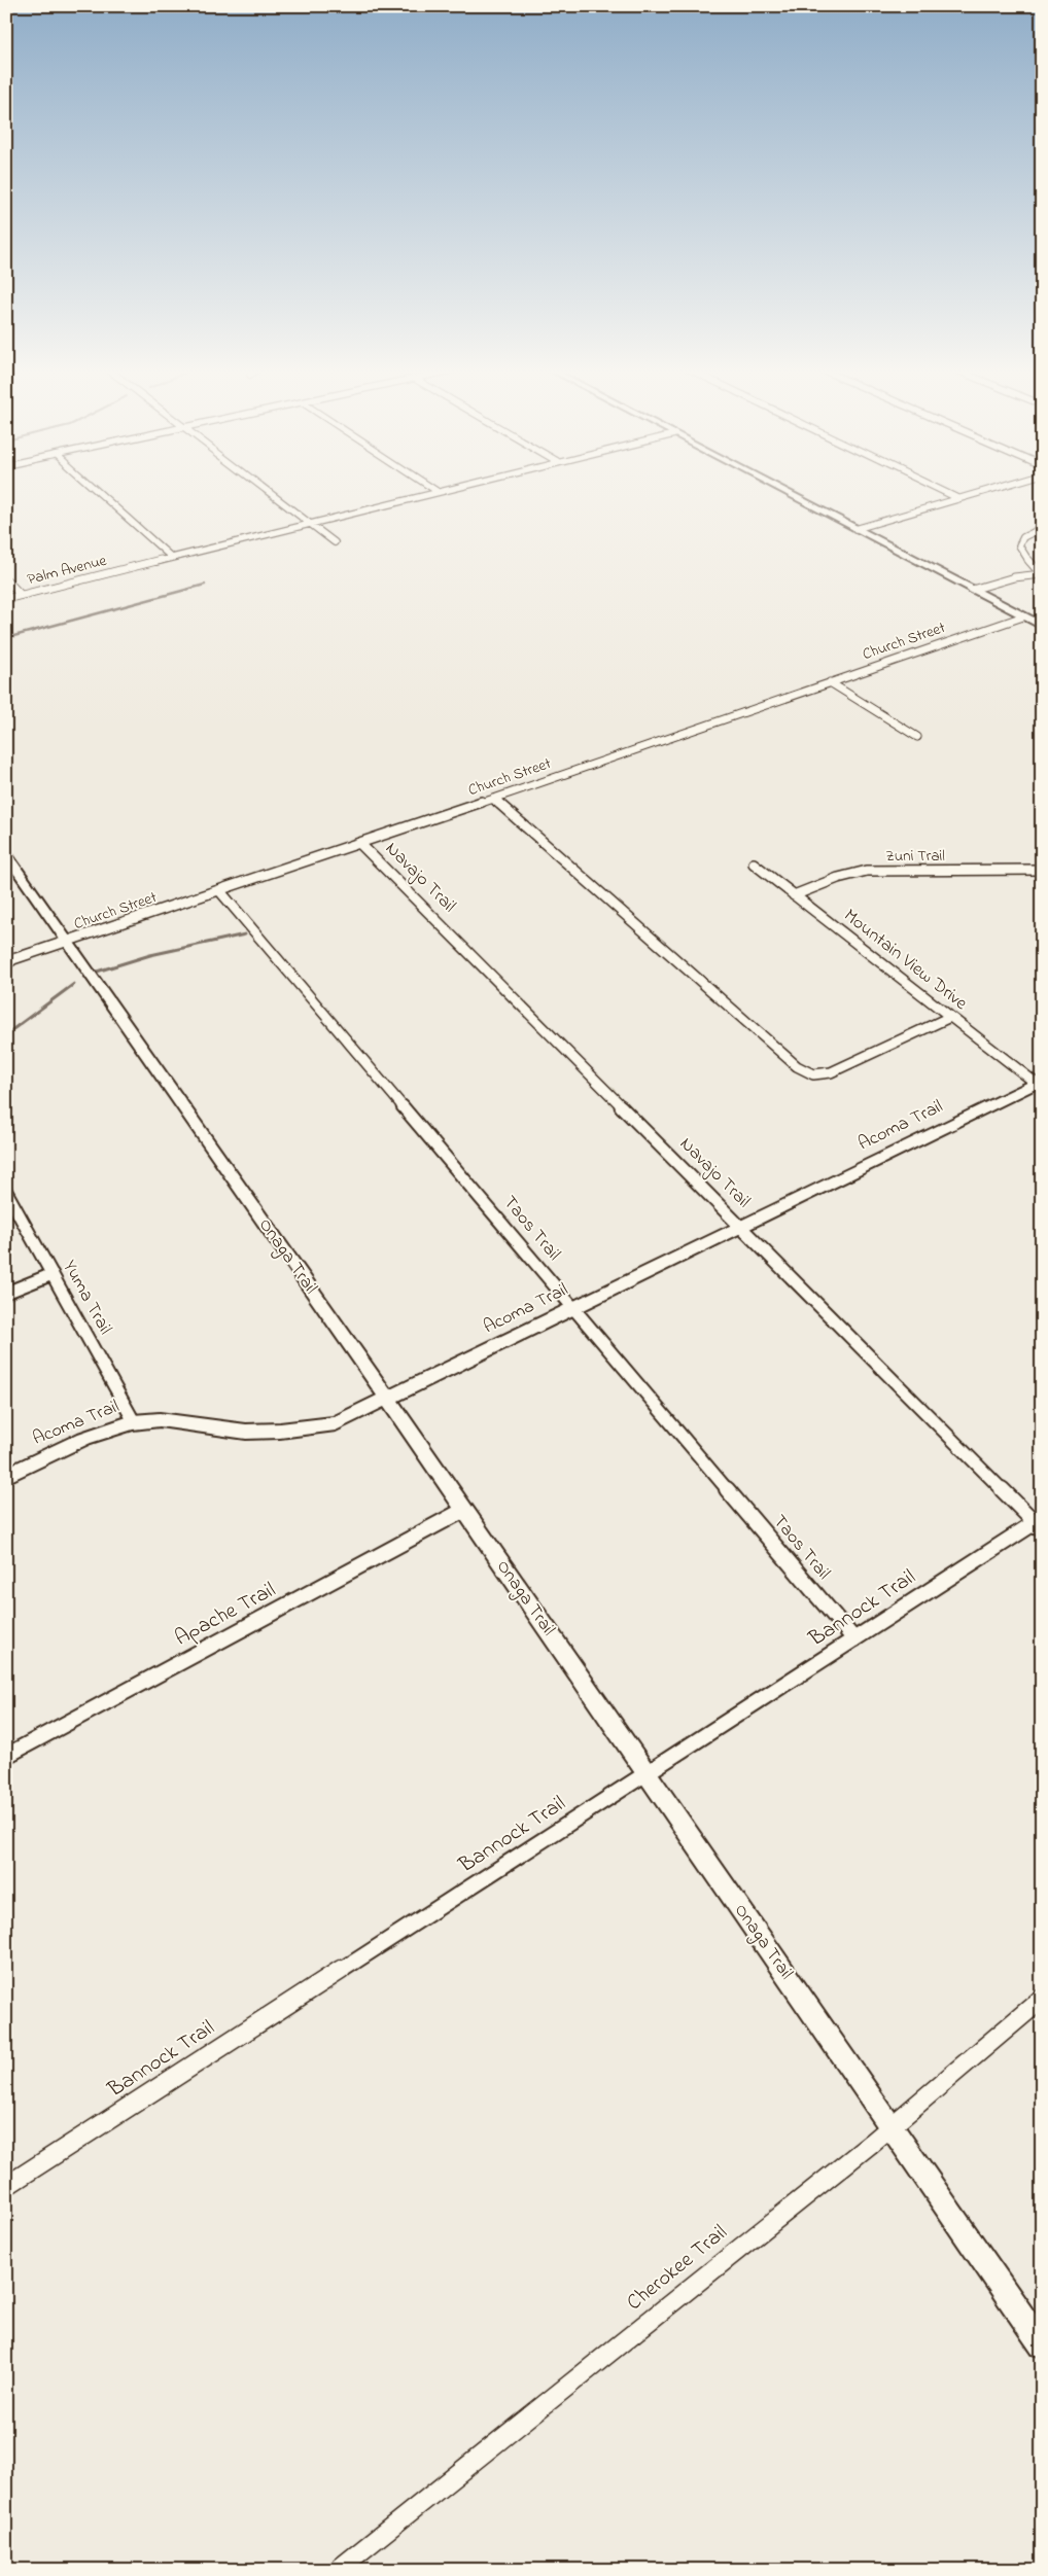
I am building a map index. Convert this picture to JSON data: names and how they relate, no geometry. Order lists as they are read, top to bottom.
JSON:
{
  "streets": {
    "street": [
      "Palm Avenue",
      "Church Street",
      "Zuni Trail",
      "Navajo Trail",
      "Mountain View Drive",
      "Acoma Trail",
      "Taos Trail",
      "Onaga Trail",
      "Yuma Trail",
      "Bannock Trail",
      "Apache Trail",
      "Cherokee Trail"
    ]
  },
  "crossings": [
    ["Church Street", "Navajo Trail"],
    ["Church Street", "Taos Trail"],
    ["Church Street", "Onaga Trail"],
    ["Zuni Trail", "Mountain View Drive"],
    ["Navajo Trail", "Acoma Trail"],
    ["Navajo Trail", "Bannock Trail"],
    ["Mountain View Drive", "Acoma Trail"],
    ["Acoma Trail", "Taos Trail"],
    ["Acoma Trail", "Onaga Trail"],
    ["Acoma Trail", "Yuma Trail"],
    ["Taos Trail", "Bannock Trail"],
    ["Onaga Trail", "Bannock Trail"],
    ["Onaga Trail", "Apache Trail"],
    ["Onaga Trail", "Cherokee Trail"]
  ]
}
